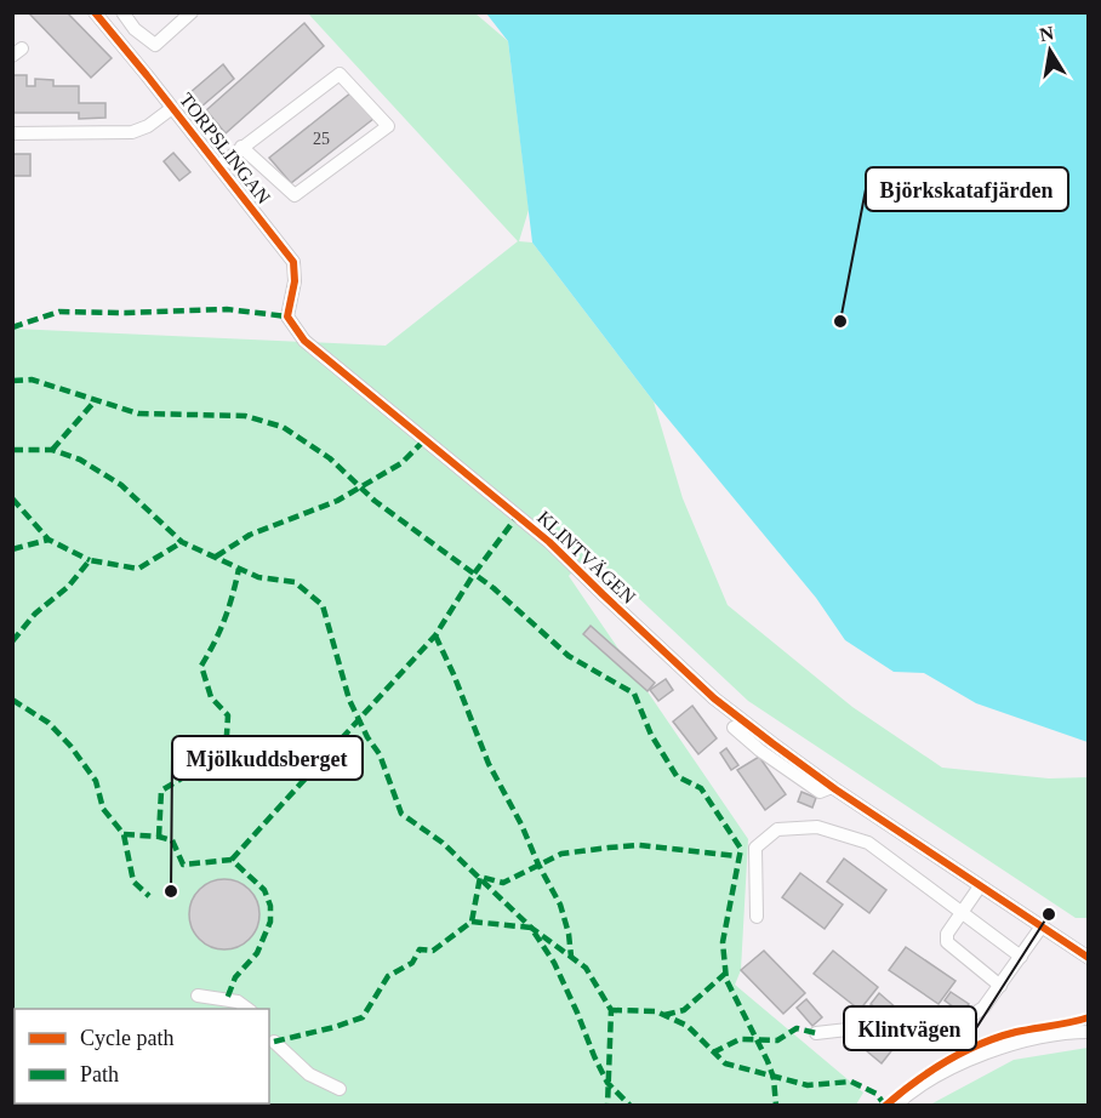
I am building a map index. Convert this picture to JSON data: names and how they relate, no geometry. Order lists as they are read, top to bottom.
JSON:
{
  "streets": {
    "street": ["TORPSLINGAN", "KLINTVÄGEN"]
  },
  "crossings": [
    ["TORPSLINGAN", "KLINTVÄGEN"]
  ],
  "places": ["Björkskatafjärden", "Mjölkuddsberget", "Klintvägen"],
  "house_numbers": ["25"],
  "legend": ["Cycle path", "Path"],
  "north": "top"
}
